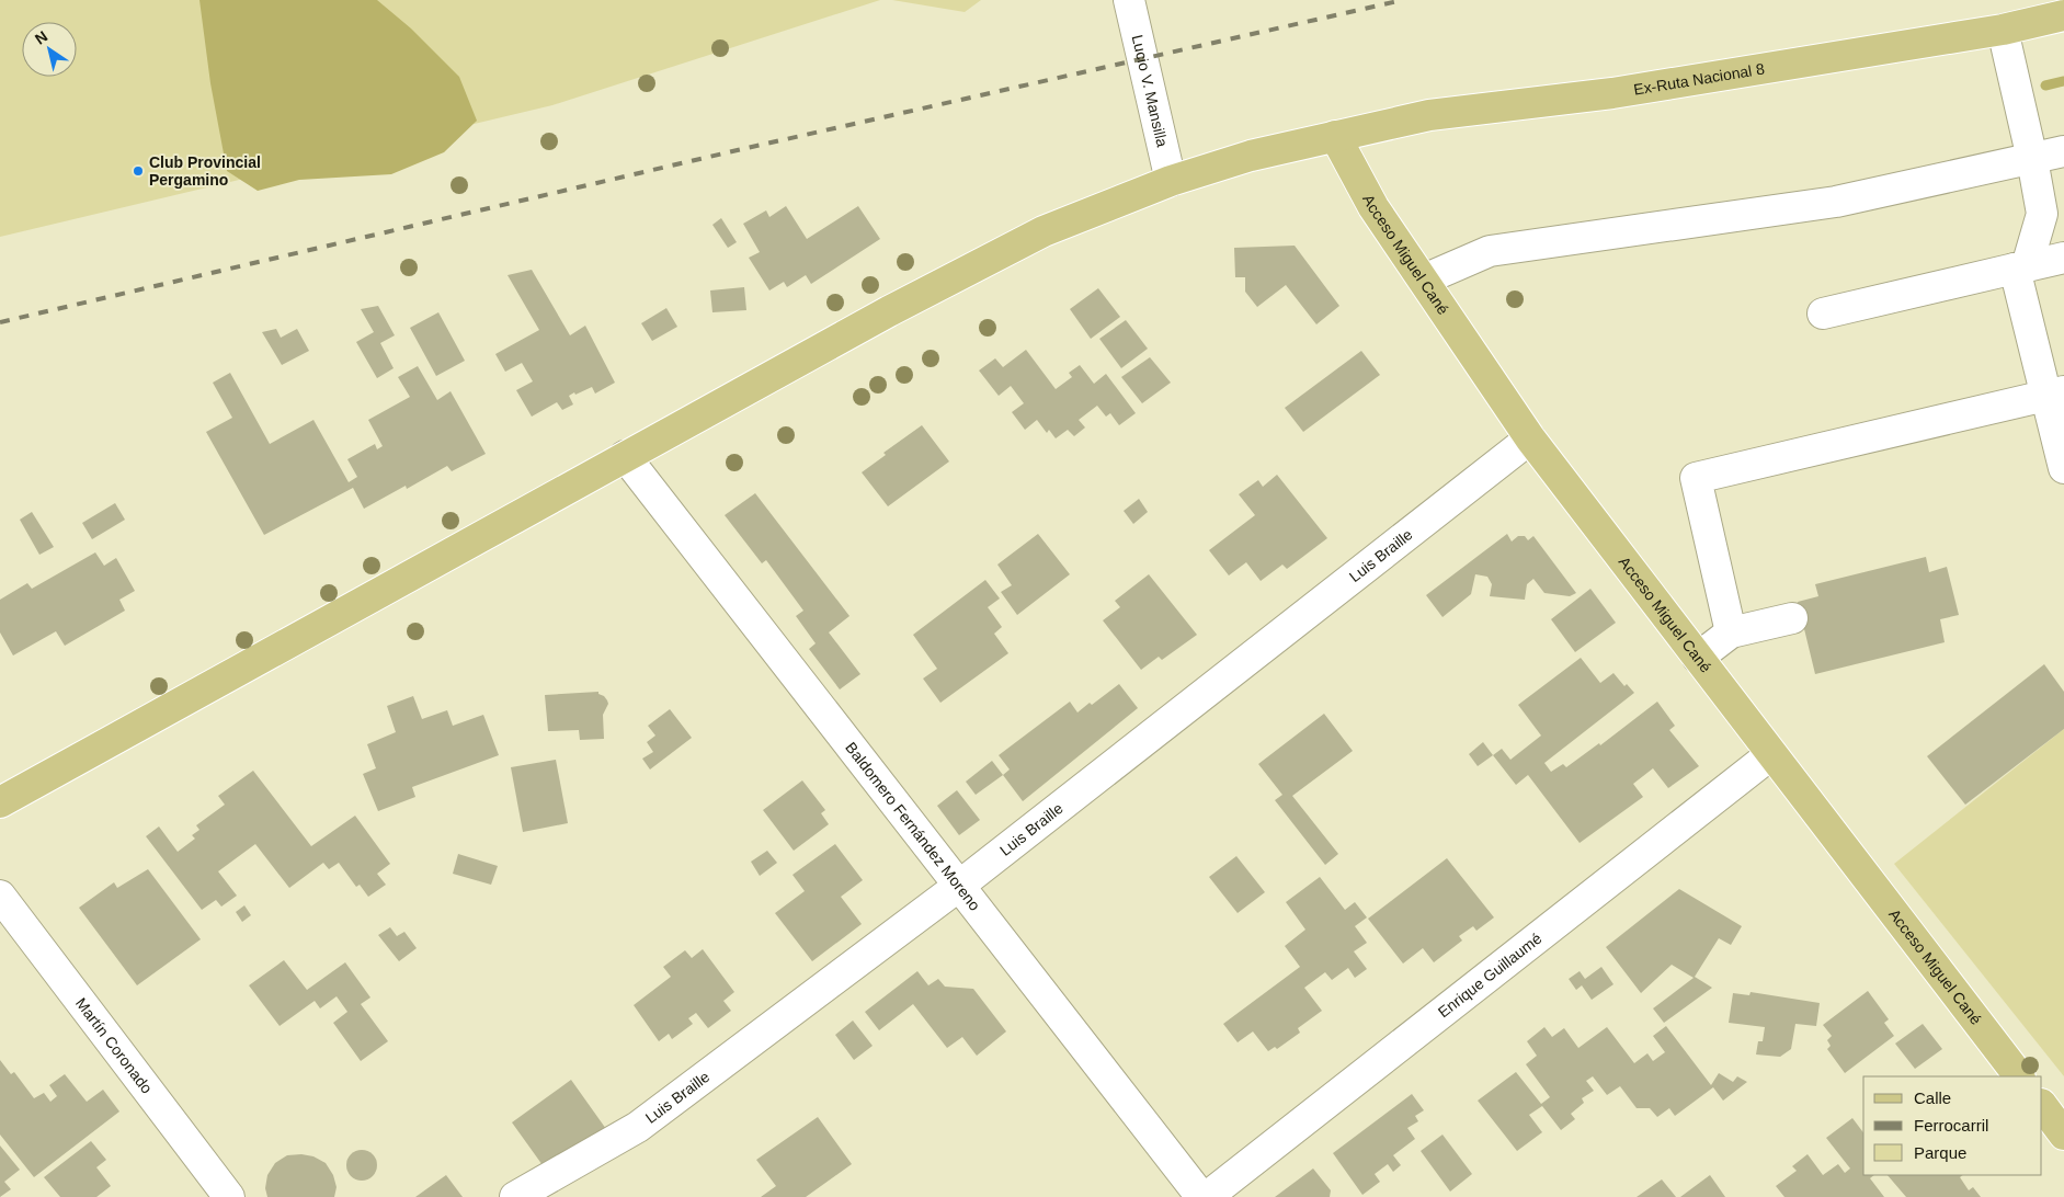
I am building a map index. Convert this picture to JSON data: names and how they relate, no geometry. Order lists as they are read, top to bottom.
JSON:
{
  "streets": {
    "main road": ["Ex-Ruta Nacional 8", "Acceso Miguel Cané"],
    "street": [
      "Lucio V. Mansilla",
      "Luis Braille",
      "Baldomero Fernández Moreno",
      "Enrique Guillaumé",
      "Martín Coronado"
    ]
  },
  "crossings": [
    ["Ex-Ruta Nacional 8", "Lucio V. Mansilla"],
    ["Ex-Ruta Nacional 8", "Acceso Miguel Cané"],
    ["Ex-Ruta Nacional 8", "Baldomero Fernández Moreno"],
    ["Acceso Miguel Cané", "Luis Braille"],
    ["Acceso Miguel Cané", "Enrique Guillaumé"],
    ["Luis Braille", "Baldomero Fernández Moreno"]
  ],
  "places": ["Club Provincial Pergamino"],
  "legend": ["Calle", "Ferrocarril", "Parque"],
  "north": "top left"
}
